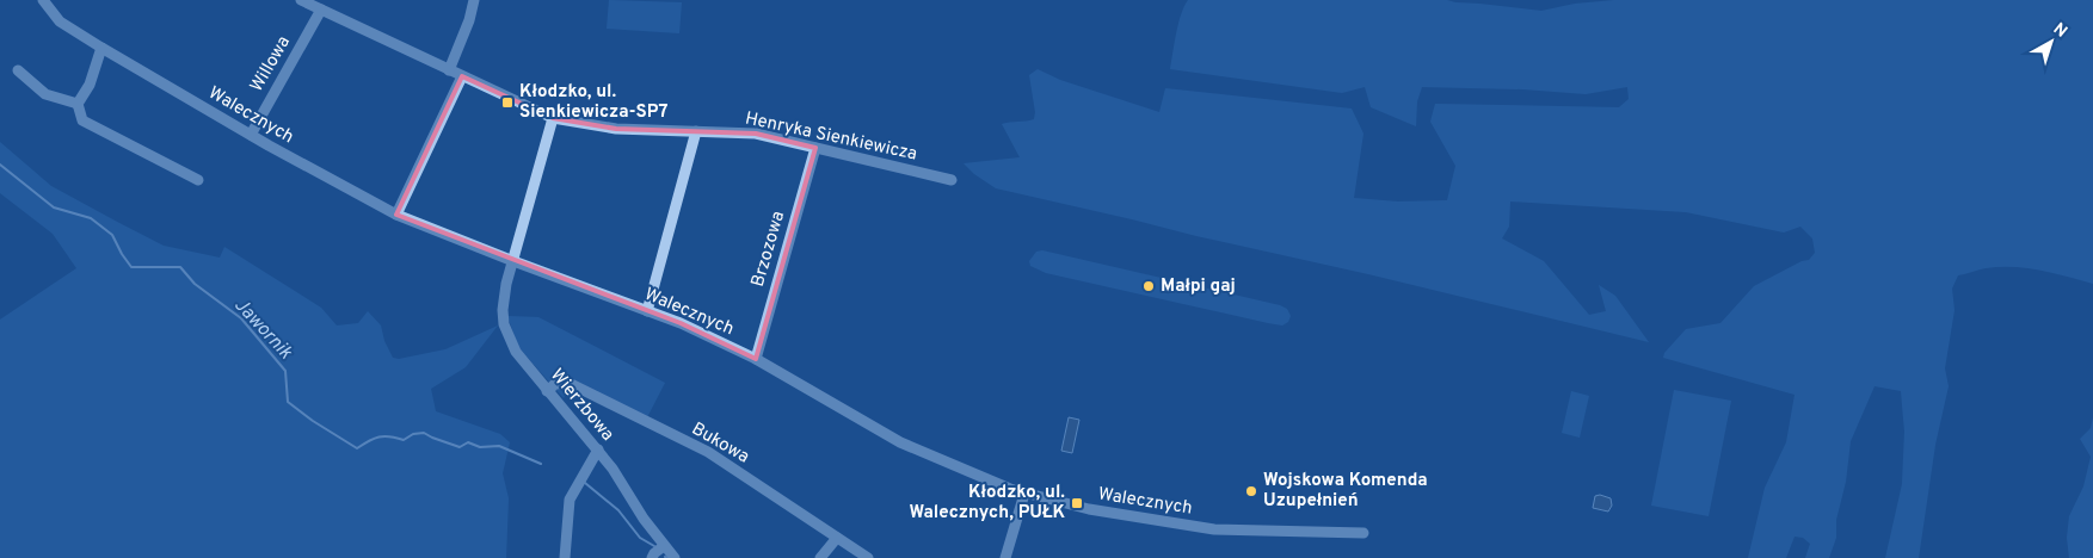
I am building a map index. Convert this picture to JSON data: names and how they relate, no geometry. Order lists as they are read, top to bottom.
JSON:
{
  "streets": {
    "street": [
      "Willowa",
      "Walecznych",
      "Henryka Sienkiewicza",
      "Brzozowa",
      "Wierzbowa",
      "Bukowa"
    ]
  },
  "crossings": [
    ["Willowa", "Walecznych"],
    ["Willowa", "Henryka Sienkiewicza"],
    ["Walecznych", "Brzozowa"],
    ["Walecznych", "Wierzbowa"],
    ["Henryka Sienkiewicza", "Brzozowa"],
    ["Henryka Sienkiewicza", "Wierzbowa"],
    ["Wierzbowa", "Bukowa"]
  ],
  "water": ["Jawornik"],
  "places": {
    "transit": ["Kłodzko, ul. Sienkiewicza-SP7", "Kłodzko, ul. Walecznych, PUŁK"],
    "other": ["Małpi gaj", "Wojskowa Komenda Uzupełnień"]
  },
  "north": "top right"
}
